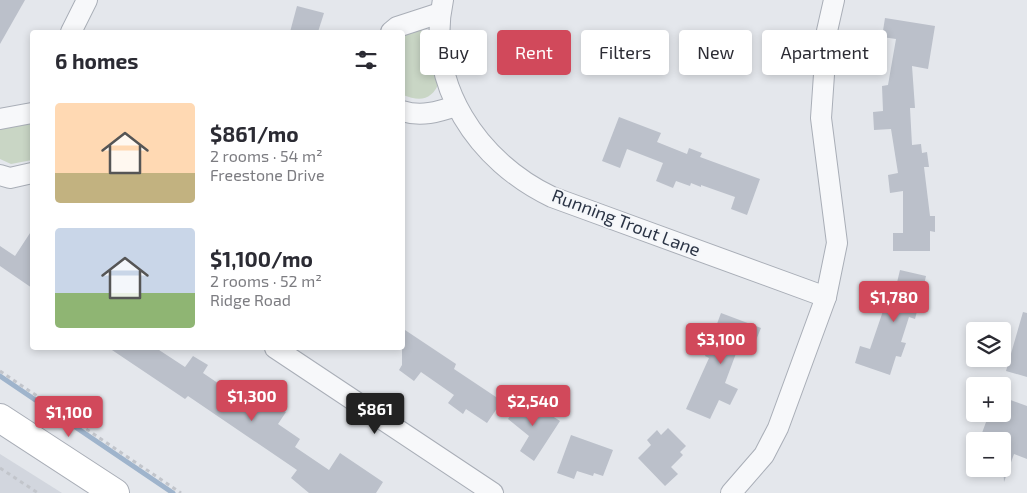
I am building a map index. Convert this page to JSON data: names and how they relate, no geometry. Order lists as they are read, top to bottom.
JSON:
{
  "streets": {
    "street": ["Running Trout Lane"]
  },
  "page": {
    "chip": [
      "Buy",
      "Rent",
      "Filters",
      "New",
      "Apartment"
    ],
    "heading": "6 homes",
    "list": [
      {
        "name": "$861/mo",
        "note": "2 rooms · 54 m² · Freestone Drive"
      },
      {
        "name": "$1,100/mo",
        "note": "2 rooms · 52 m² · Ridge Road"
      }
    ],
    "price": [
      "$1,780",
      "$3,100",
      "$1,300",
      "$2,540",
      "$861",
      "$1,100"
    ],
    "map_buttons": ["+", "−"]
  }
}
